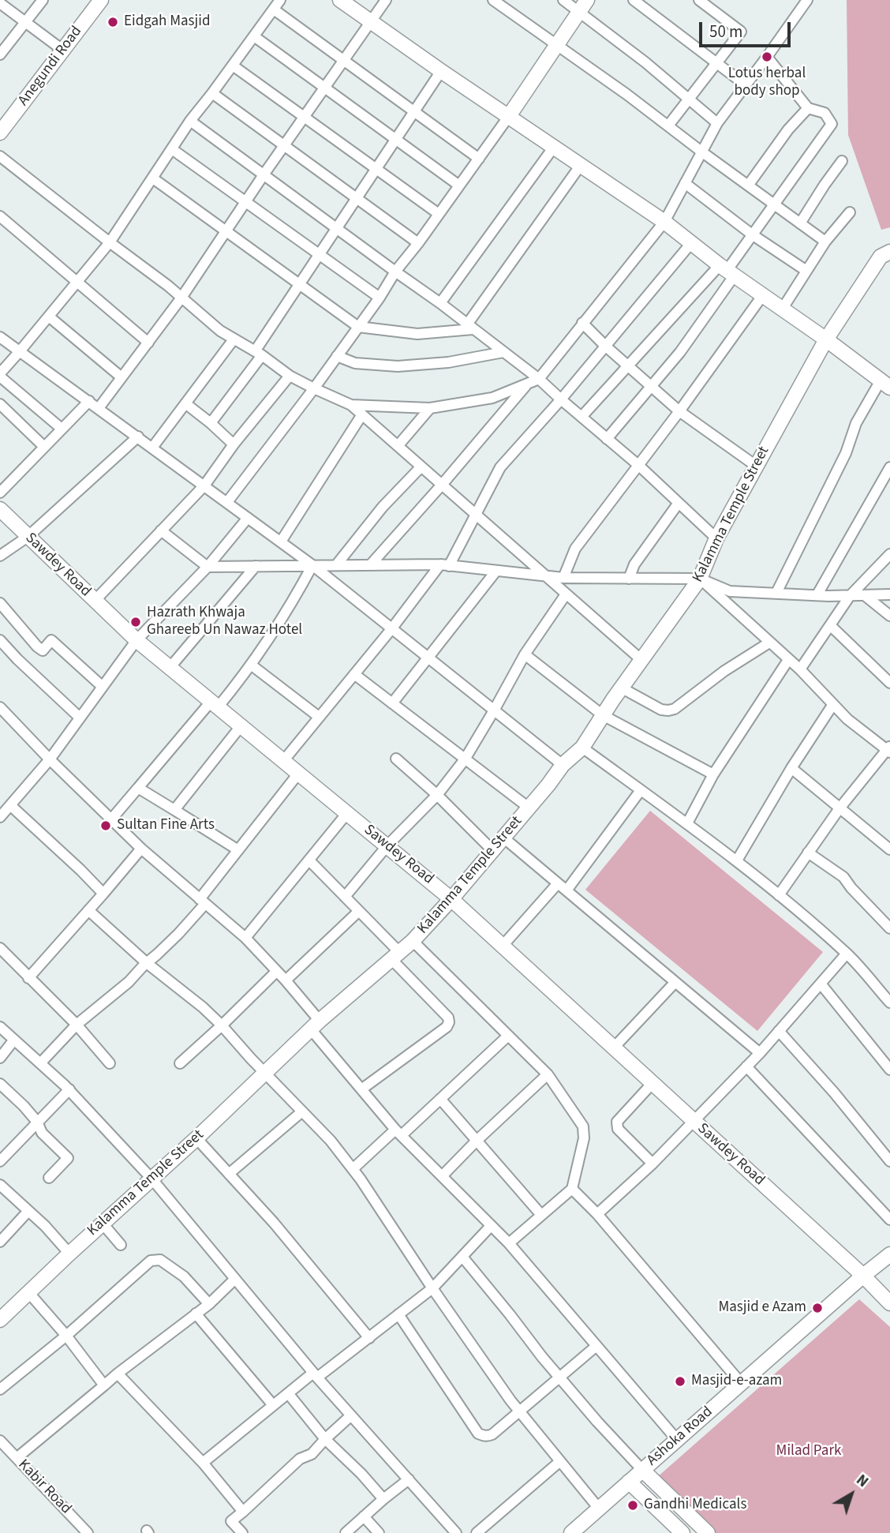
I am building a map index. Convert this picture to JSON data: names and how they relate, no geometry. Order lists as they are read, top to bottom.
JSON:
{
  "streets": {
    "street": [
      "Anegundi Road",
      "Kalamma Temple Street",
      "Sawdey Road",
      "Ashoka Road",
      "Kabir Road"
    ]
  },
  "crossings": [
    ["Kalamma Temple Street", "Sawdey Road"],
    ["Sawdey Road", "Ashoka Road"]
  ],
  "parks": ["Milad Park"],
  "places": [
    "Eidgah Masjid",
    "Lotus herbal body shop",
    "Hazrath Khwaja Ghareeb Un Nawaz Hotel",
    "Sultan Fine Arts",
    "Masjid e Azam",
    "Masjid-e-azam",
    "Gandhi Medicals"
  ],
  "scale_bar": "50 m",
  "north": "top right"
}
